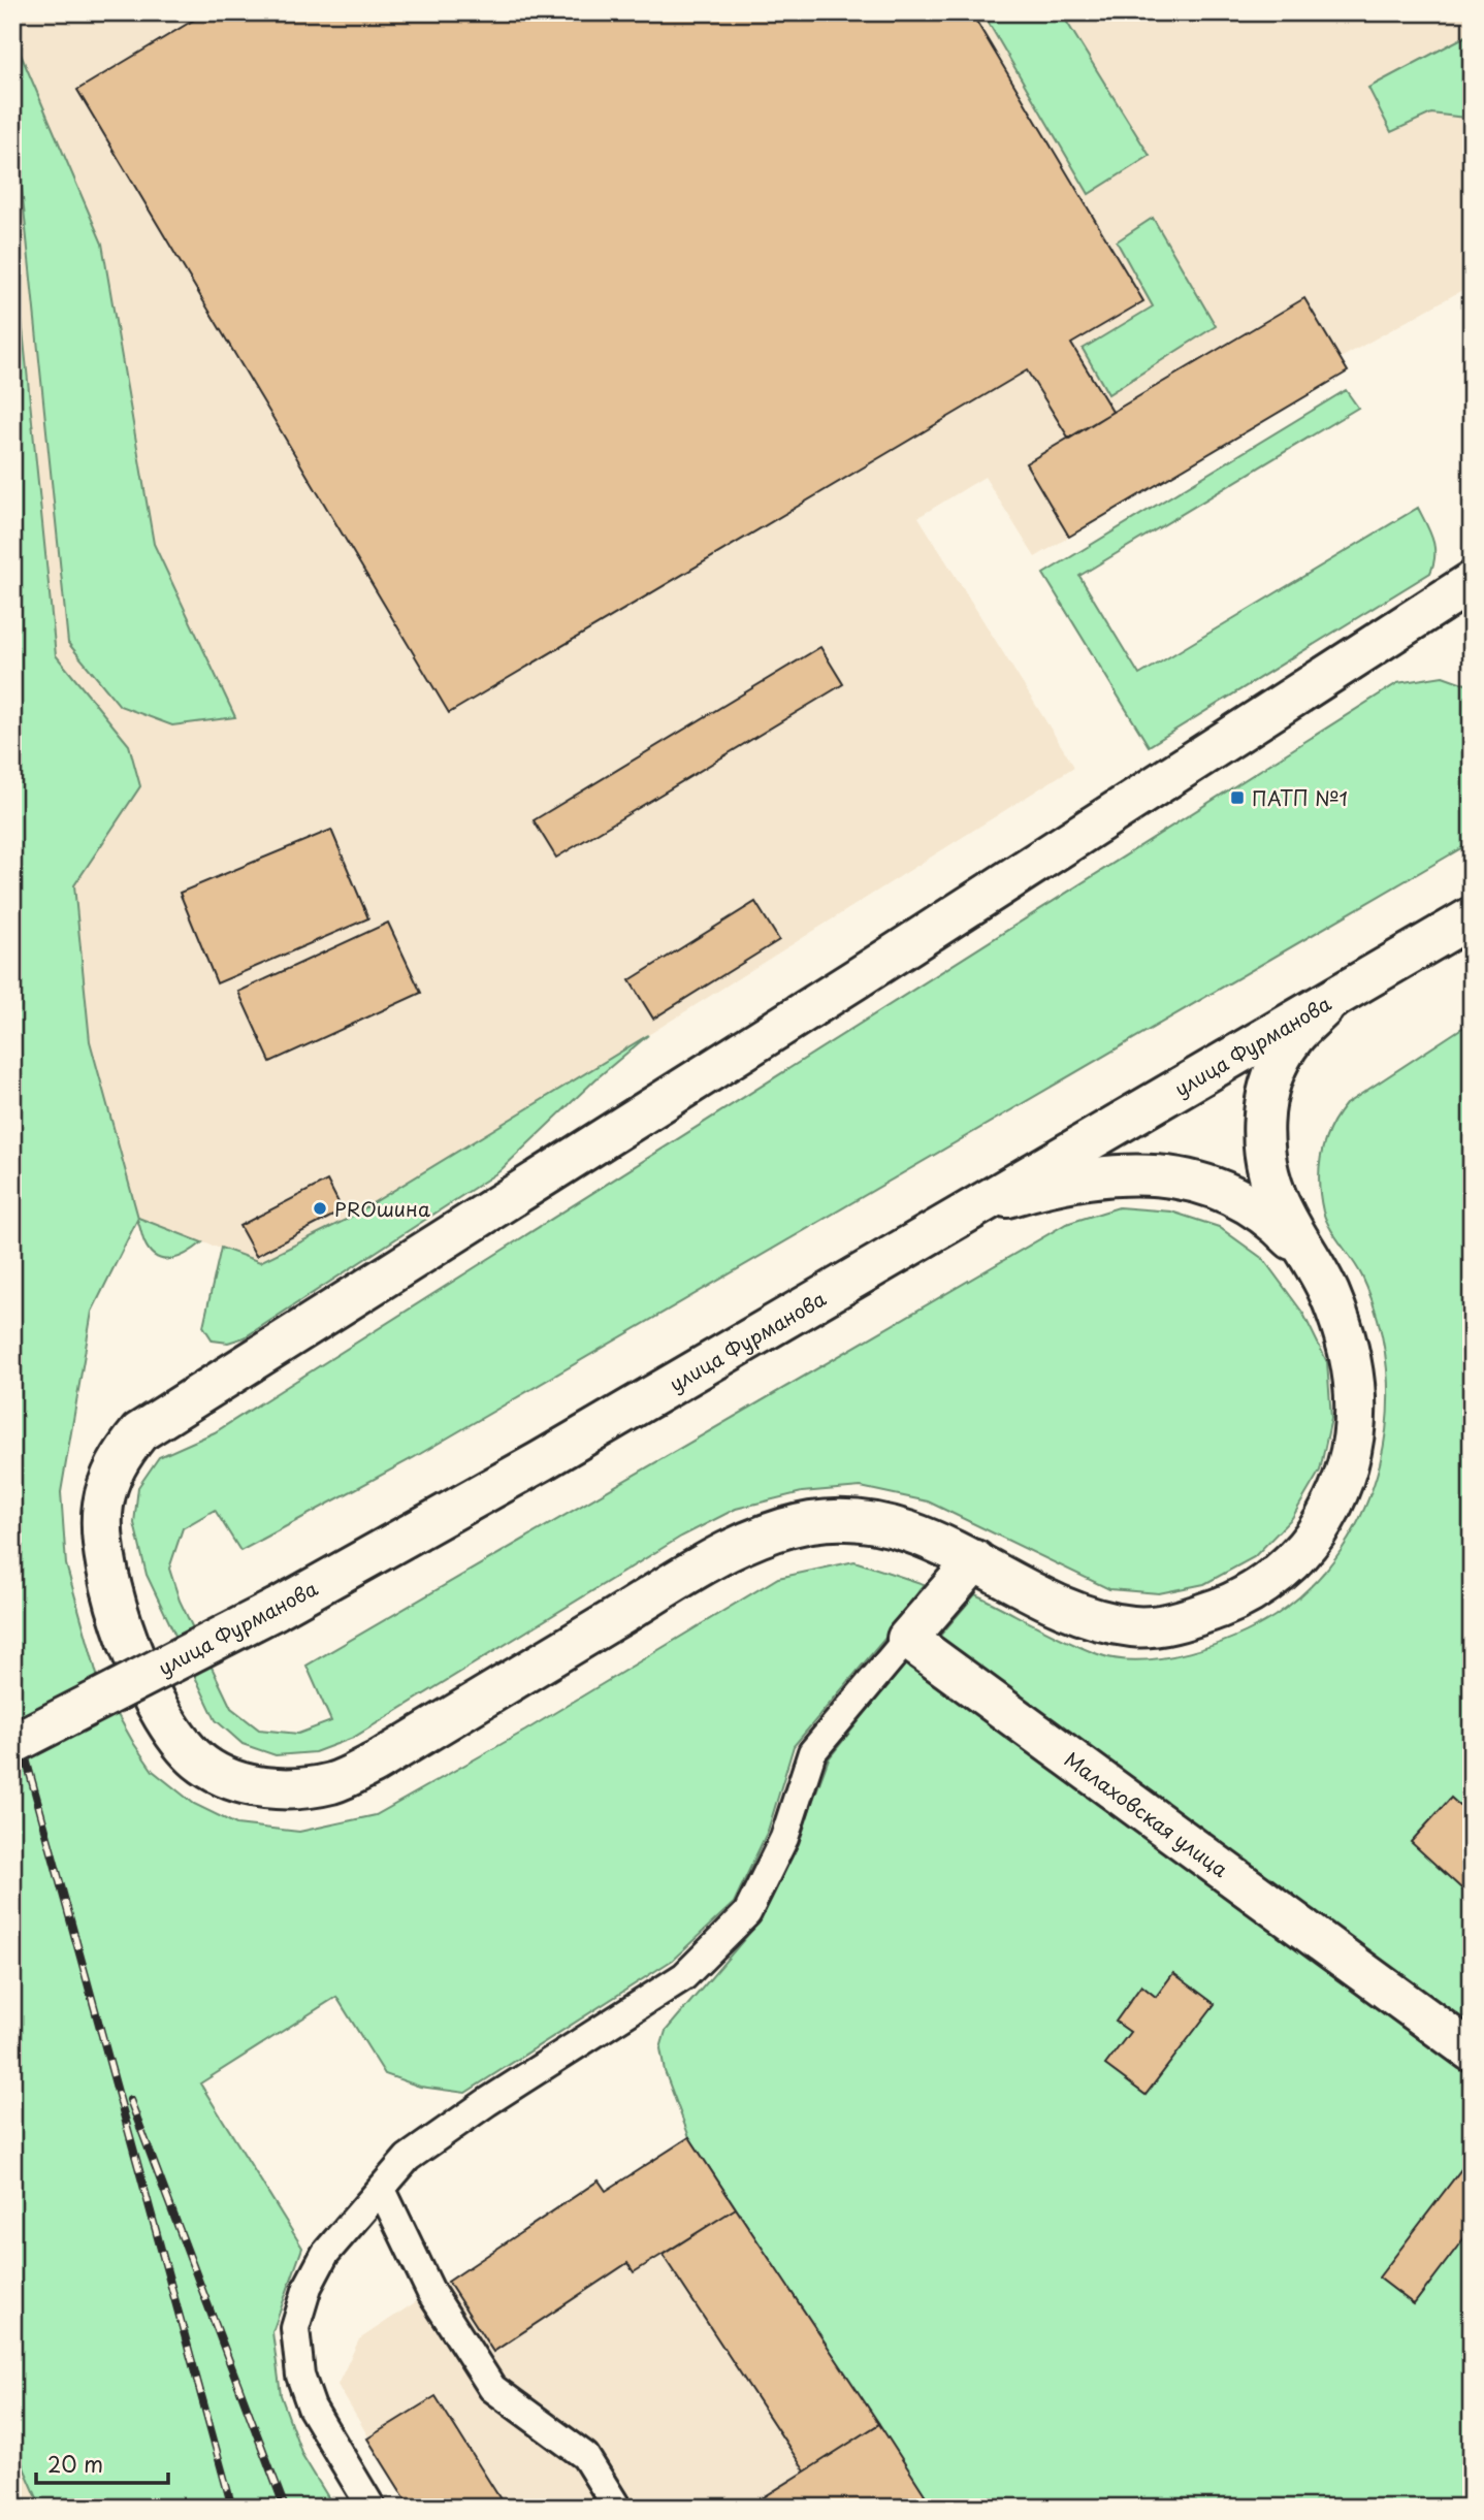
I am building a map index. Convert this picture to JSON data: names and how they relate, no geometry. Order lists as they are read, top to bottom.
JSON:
{
  "streets": {
    "street": ["улица Фурманова", "Малаховская улица"]
  },
  "places": {
    "transit": ["ПАТП №1"],
    "other": ["PROшина"]
  },
  "scale_bar": "20 m"
}
